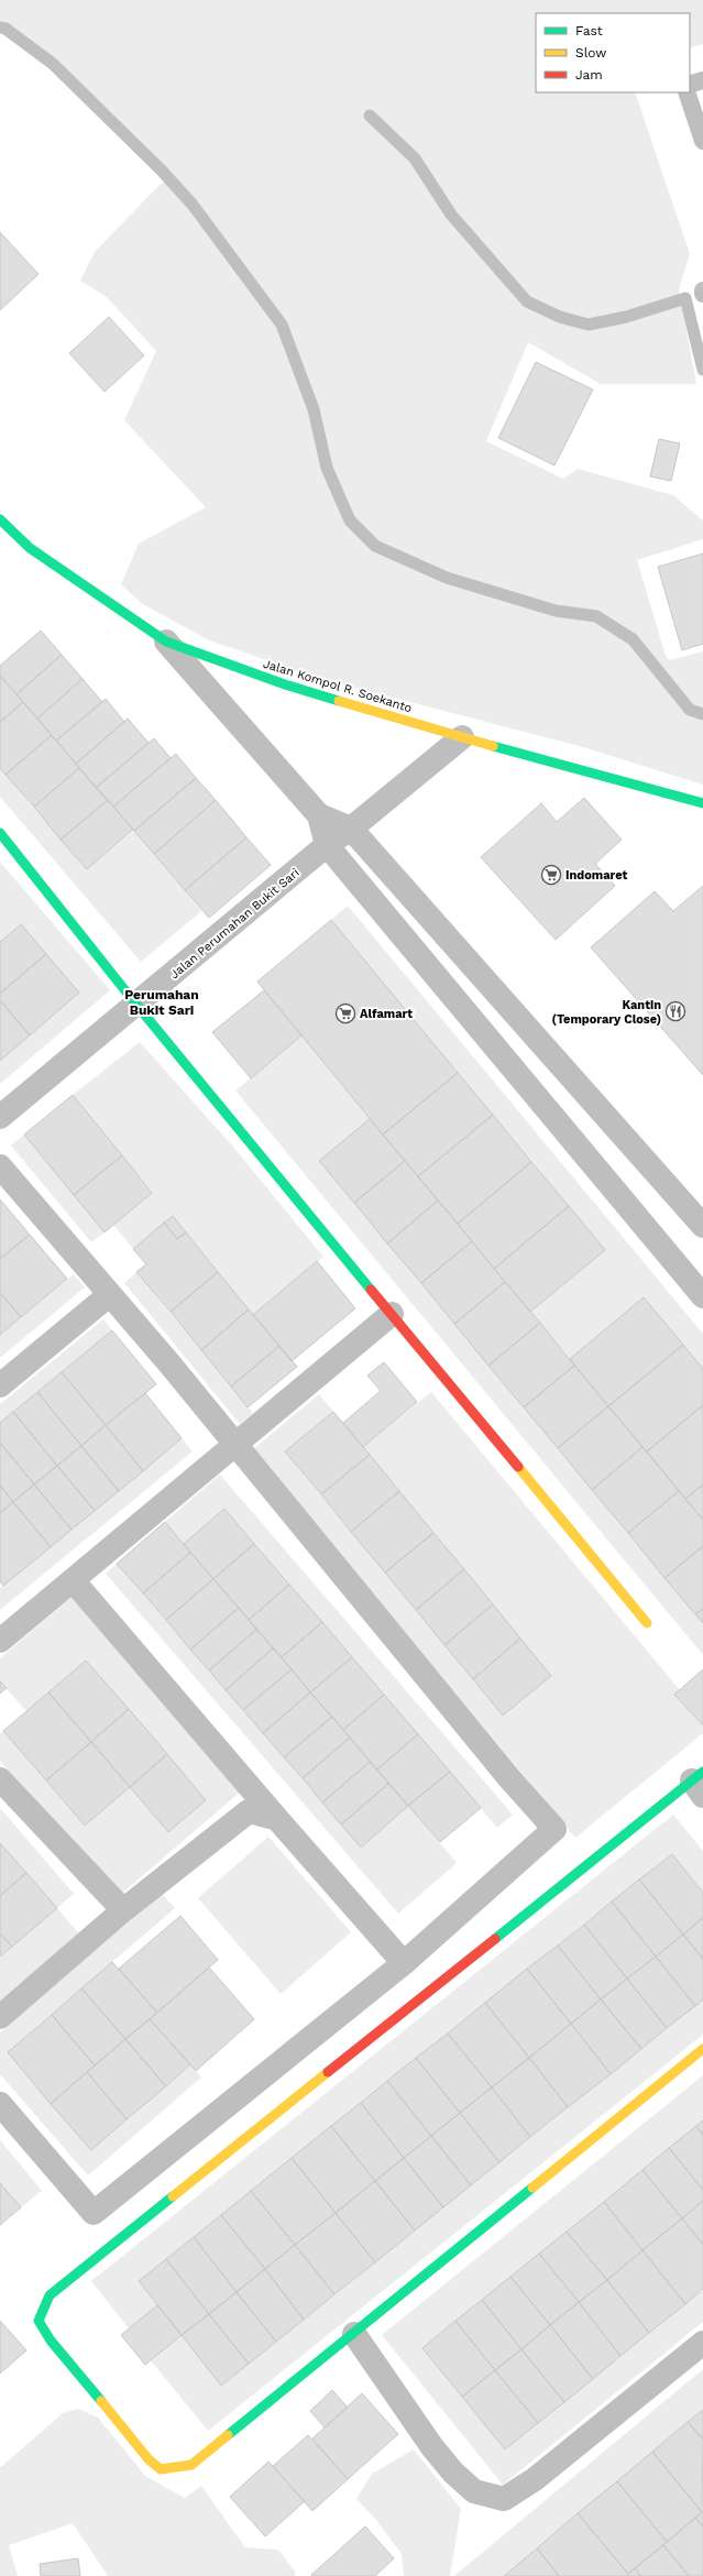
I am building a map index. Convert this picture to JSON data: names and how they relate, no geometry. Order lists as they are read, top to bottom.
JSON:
{
  "streets": {
    "street": ["Jalan Kompol R. Soekanto", "Jalan Perumahan Bukit Sari"]
  },
  "crossings": [
    ["Jalan Kompol R. Soekanto", "Jalan Perumahan Bukit Sari"]
  ],
  "districts": ["Perumahan Bukit Sari"],
  "places": {
    "supermarket": ["Indomaret", "Alfamart"],
    "restaurant": ["Kantin (Temporary Close)"]
  },
  "legend": ["Fast", "Slow", "Jam"]
}
